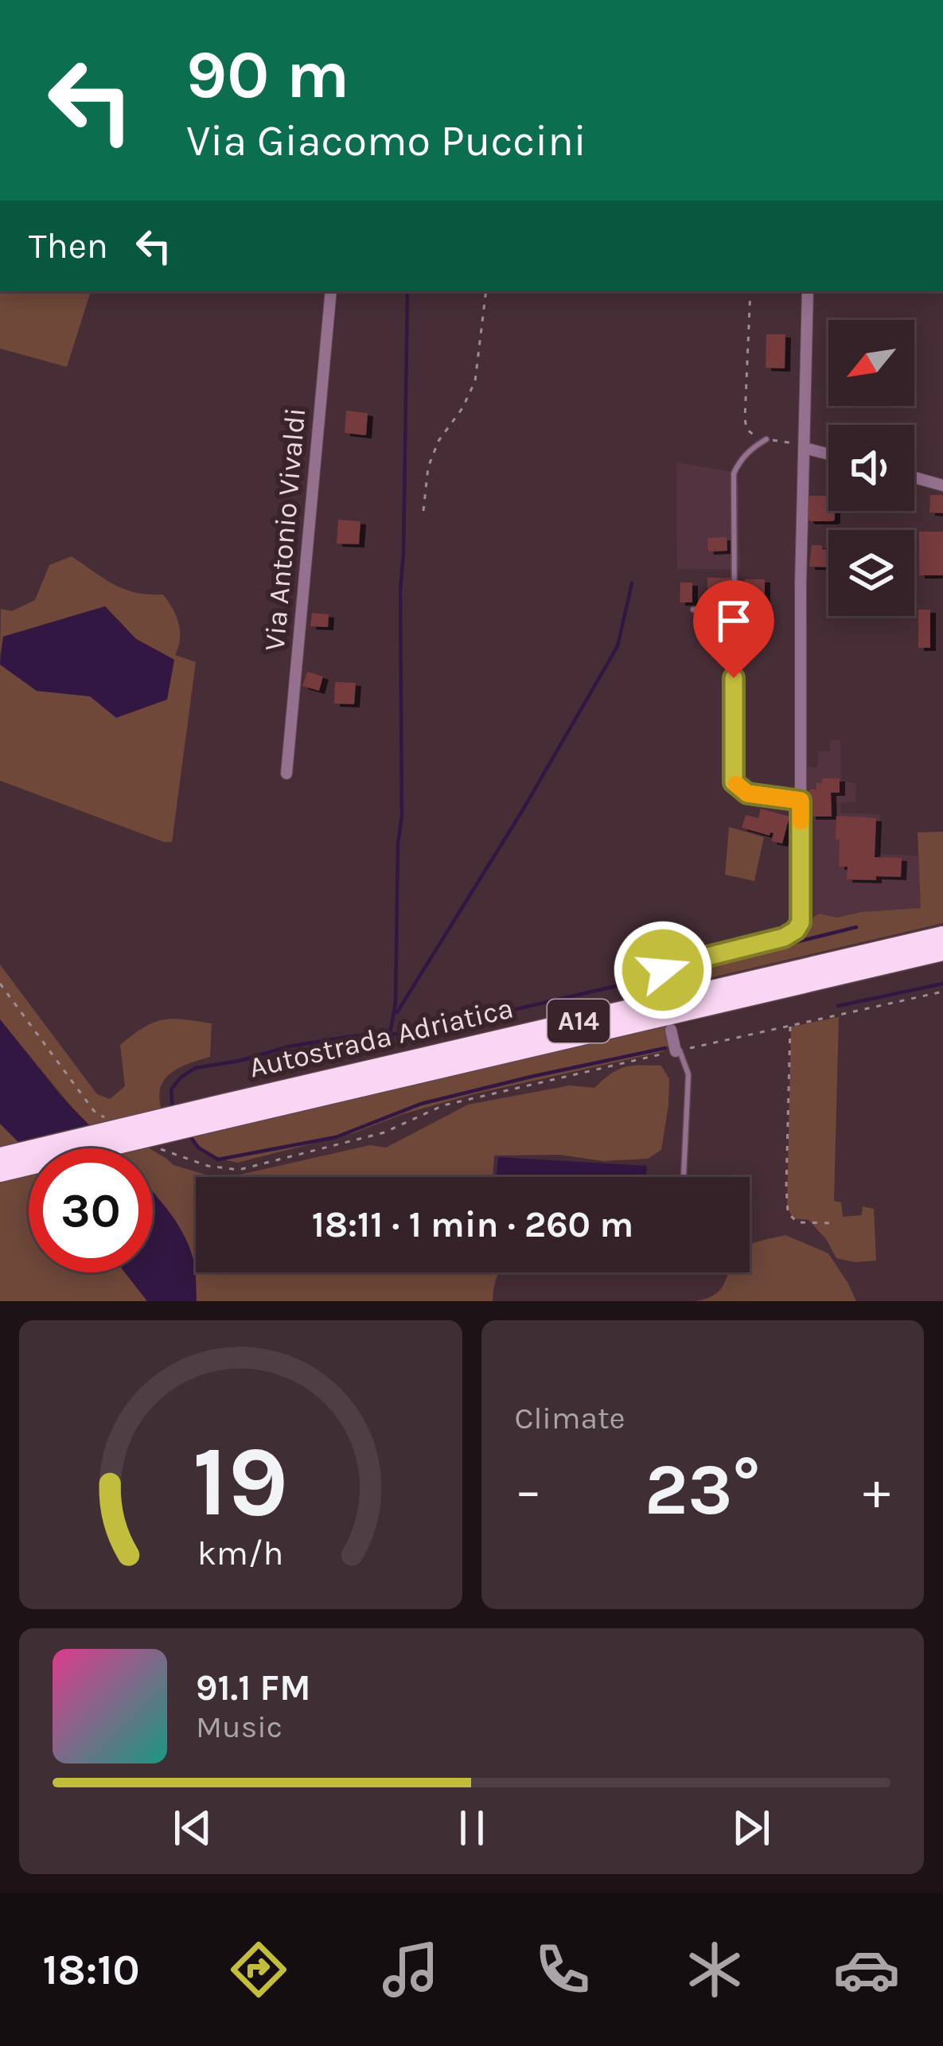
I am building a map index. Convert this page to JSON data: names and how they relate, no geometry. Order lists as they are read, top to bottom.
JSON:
{
  "streets": {
    "highway": ["A14", "Autostrada Adriatica"],
    "street": ["Via Antonio Vivaldi"]
  },
  "north": "bottom left",
  "page": {
    "turn": ["90 m", "Via Giacomo Puccini"],
    "then": "Then",
    "limit": "30",
    "trip": "18:11 · 1 min · 260 m",
    "tile": "Climate",
    "heat": ["−", "23°", "+"],
    "song": ["91.1 FM", "Music"],
    "tabs": "18:10",
    "gauge": ["19", "km/h"]
  }
}
